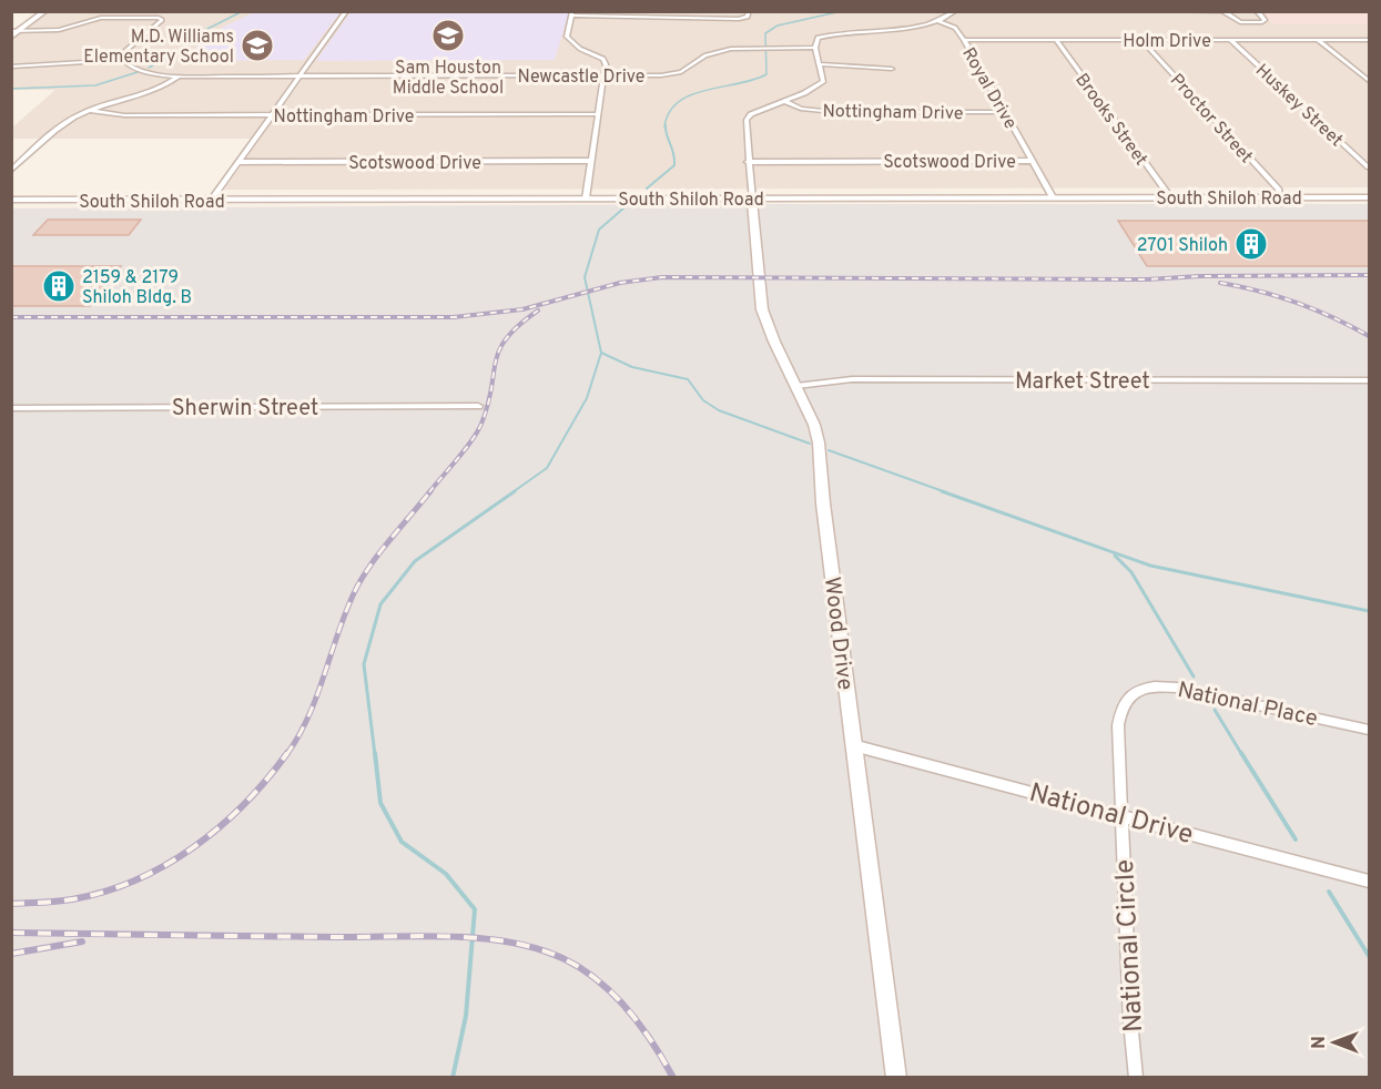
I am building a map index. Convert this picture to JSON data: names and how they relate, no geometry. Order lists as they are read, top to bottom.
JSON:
{
  "streets": {
    "main road": ["South Shiloh Road", "Wood Drive"],
    "street": [
      "Holm Drive",
      "Newcastle Drive",
      "Royal Drive",
      "Huskey Street",
      "Nottingham Drive",
      "Proctor Street",
      "Brooks Street",
      "Scotswood Drive",
      "Market Street",
      "Sherwin Street",
      "National Place",
      "National Drive",
      "National Circle"
    ]
  },
  "crossings": [
    ["Holm Drive", "Royal Drive"],
    ["Holm Drive", "Huskey Street"],
    ["Holm Drive", "Proctor Street"],
    ["Holm Drive", "Brooks Street"],
    ["Royal Drive", "Nottingham Drive"],
    ["Royal Drive", "Scotswood Drive"],
    ["Royal Drive", "South Shiloh Road"],
    ["Proctor Street", "South Shiloh Road"],
    ["Brooks Street", "South Shiloh Road"],
    ["South Shiloh Road", "Wood Drive"],
    ["Market Street", "Wood Drive"],
    ["Wood Drive", "National Drive"],
    ["National Place", "National Drive"],
    ["National Place", "National Circle"],
    ["National Drive", "National Circle"]
  ],
  "places": {
    "school or university": ["Sam Houston Middle School", "M.D. Williams Elementary School"],
    "building": ["2701 Shiloh", "2159 & 2179 Shiloh Bldg. B"]
  },
  "north": "left"
}
